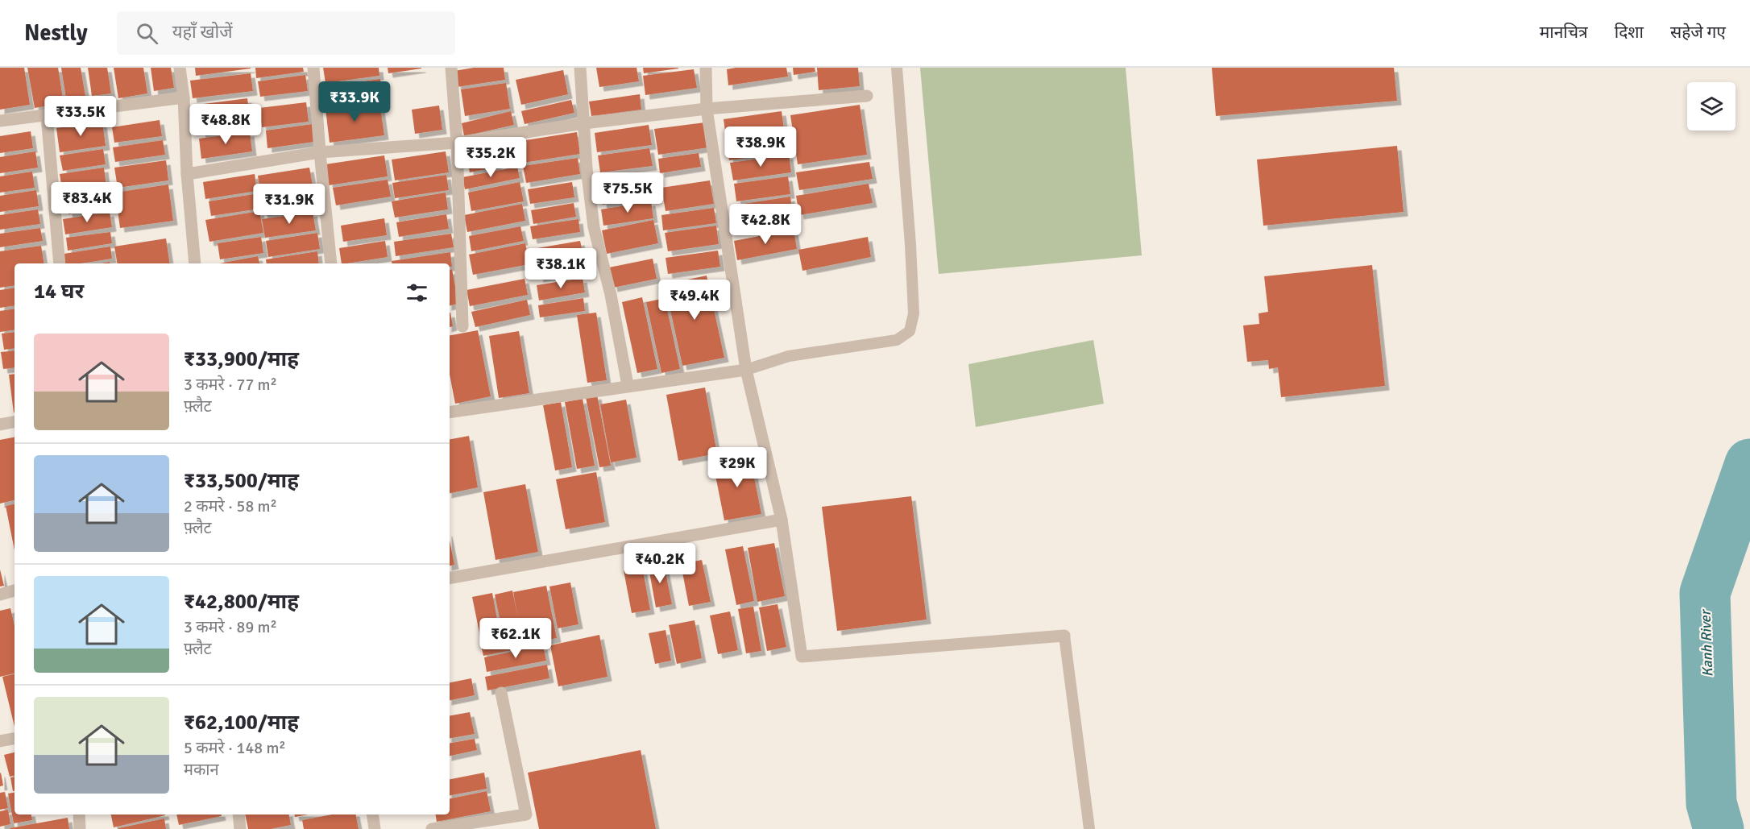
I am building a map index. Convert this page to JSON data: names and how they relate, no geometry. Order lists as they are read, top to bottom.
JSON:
{
  "water": ["Kanh River"],
  "page": {
    "header": "Nestly",
    "search": "यहाँ खोजें",
    "nav": ["मानचित्र", "दिशा", "सहेजे गए"],
    "price": [
      "₹33.9K",
      "₹33.5K",
      "₹48.8K",
      "₹38.9K",
      "₹35.2K",
      "₹75.5K",
      "₹83.4K",
      "₹31.9K",
      "₹42.8K",
      "₹38.1K",
      "₹49.4K",
      "₹29K",
      "₹40.2K",
      "₹62.1K"
    ],
    "heading": "14 घर",
    "list": [
      {
        "name": "₹33,900/माह",
        "note": "3 कमरे · 77 m² · फ़्लैट"
      },
      {
        "name": "₹33,500/माह",
        "note": "2 कमरे · 58 m² · फ़्लैट"
      },
      {
        "name": "₹42,800/माह",
        "note": "3 कमरे · 89 m² · फ़्लैट"
      },
      {
        "name": "₹62,100/माह",
        "note": "5 कमरे · 148 m² · मकान"
      }
    ]
  }
}
